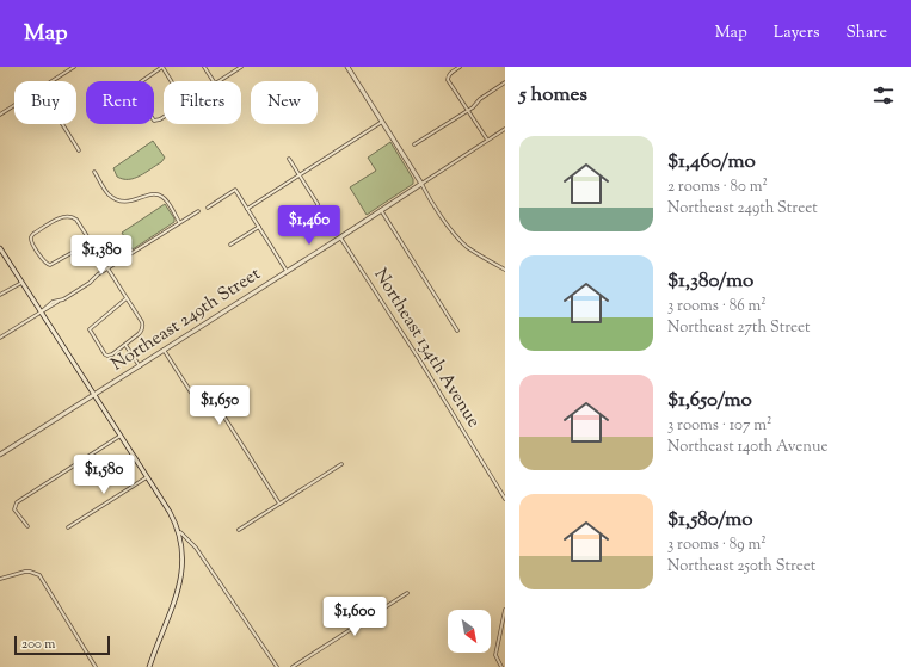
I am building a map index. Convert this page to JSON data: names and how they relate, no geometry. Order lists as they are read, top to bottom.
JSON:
{
  "streets": {
    "street": ["Northeast 249th Street", "Northeast 134th Avenue"]
  },
  "crossings": [
    ["Northeast 249th Street", "Northeast 134th Avenue"]
  ],
  "scale_bar": "200 m",
  "north": "bottom right",
  "page": {
    "header": "Map",
    "nav": ["Map", "Layers", "Share"],
    "heading": "5 homes",
    "chip": [
      "Buy",
      "Rent",
      "Filters",
      "New"
    ],
    "list": [
      {
        "name": "$1,460/mo",
        "note": "2 rooms · 80 m² · Northeast 249th Street"
      },
      {
        "name": "$1,380/mo",
        "note": "3 rooms · 86 m² · Northeast 27th Street"
      },
      {
        "name": "$1,650/mo",
        "note": "3 rooms · 107 m² · Northeast 140th Avenue"
      },
      {
        "name": "$1,580/mo",
        "note": "3 rooms · 89 m² · Northeast 250th Street"
      }
    ],
    "price": [
      "$1,460",
      "$1,380",
      "$1,650",
      "$1,580",
      "$1,600"
    ],
    "scale": "200 m"
  }
}
